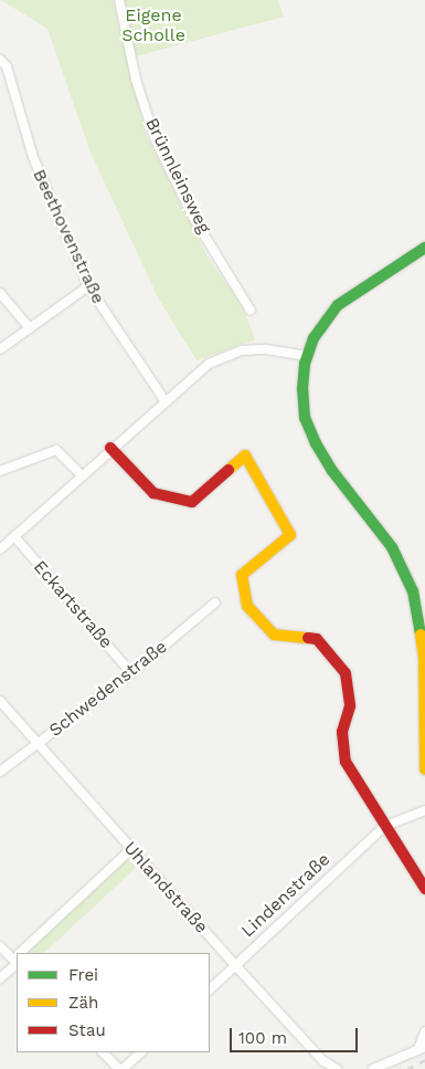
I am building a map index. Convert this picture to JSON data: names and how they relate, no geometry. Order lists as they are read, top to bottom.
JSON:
{
  "streets": {
    "street": [
      "Brünnleinsweg",
      "Beethovenstraße",
      "Eckartstraße",
      "Schwedenstraße",
      "Uhlandstraße",
      "Lindenstraße"
    ]
  },
  "crossings": [
    ["Eckartstraße", "Schwedenstraße"],
    ["Schwedenstraße", "Uhlandstraße"],
    ["Uhlandstraße", "Lindenstraße"]
  ],
  "parks": ["Eigene Scholle"],
  "legend": ["Frei", "Zäh", "Stau"],
  "scale_bar": "100 m"
}
